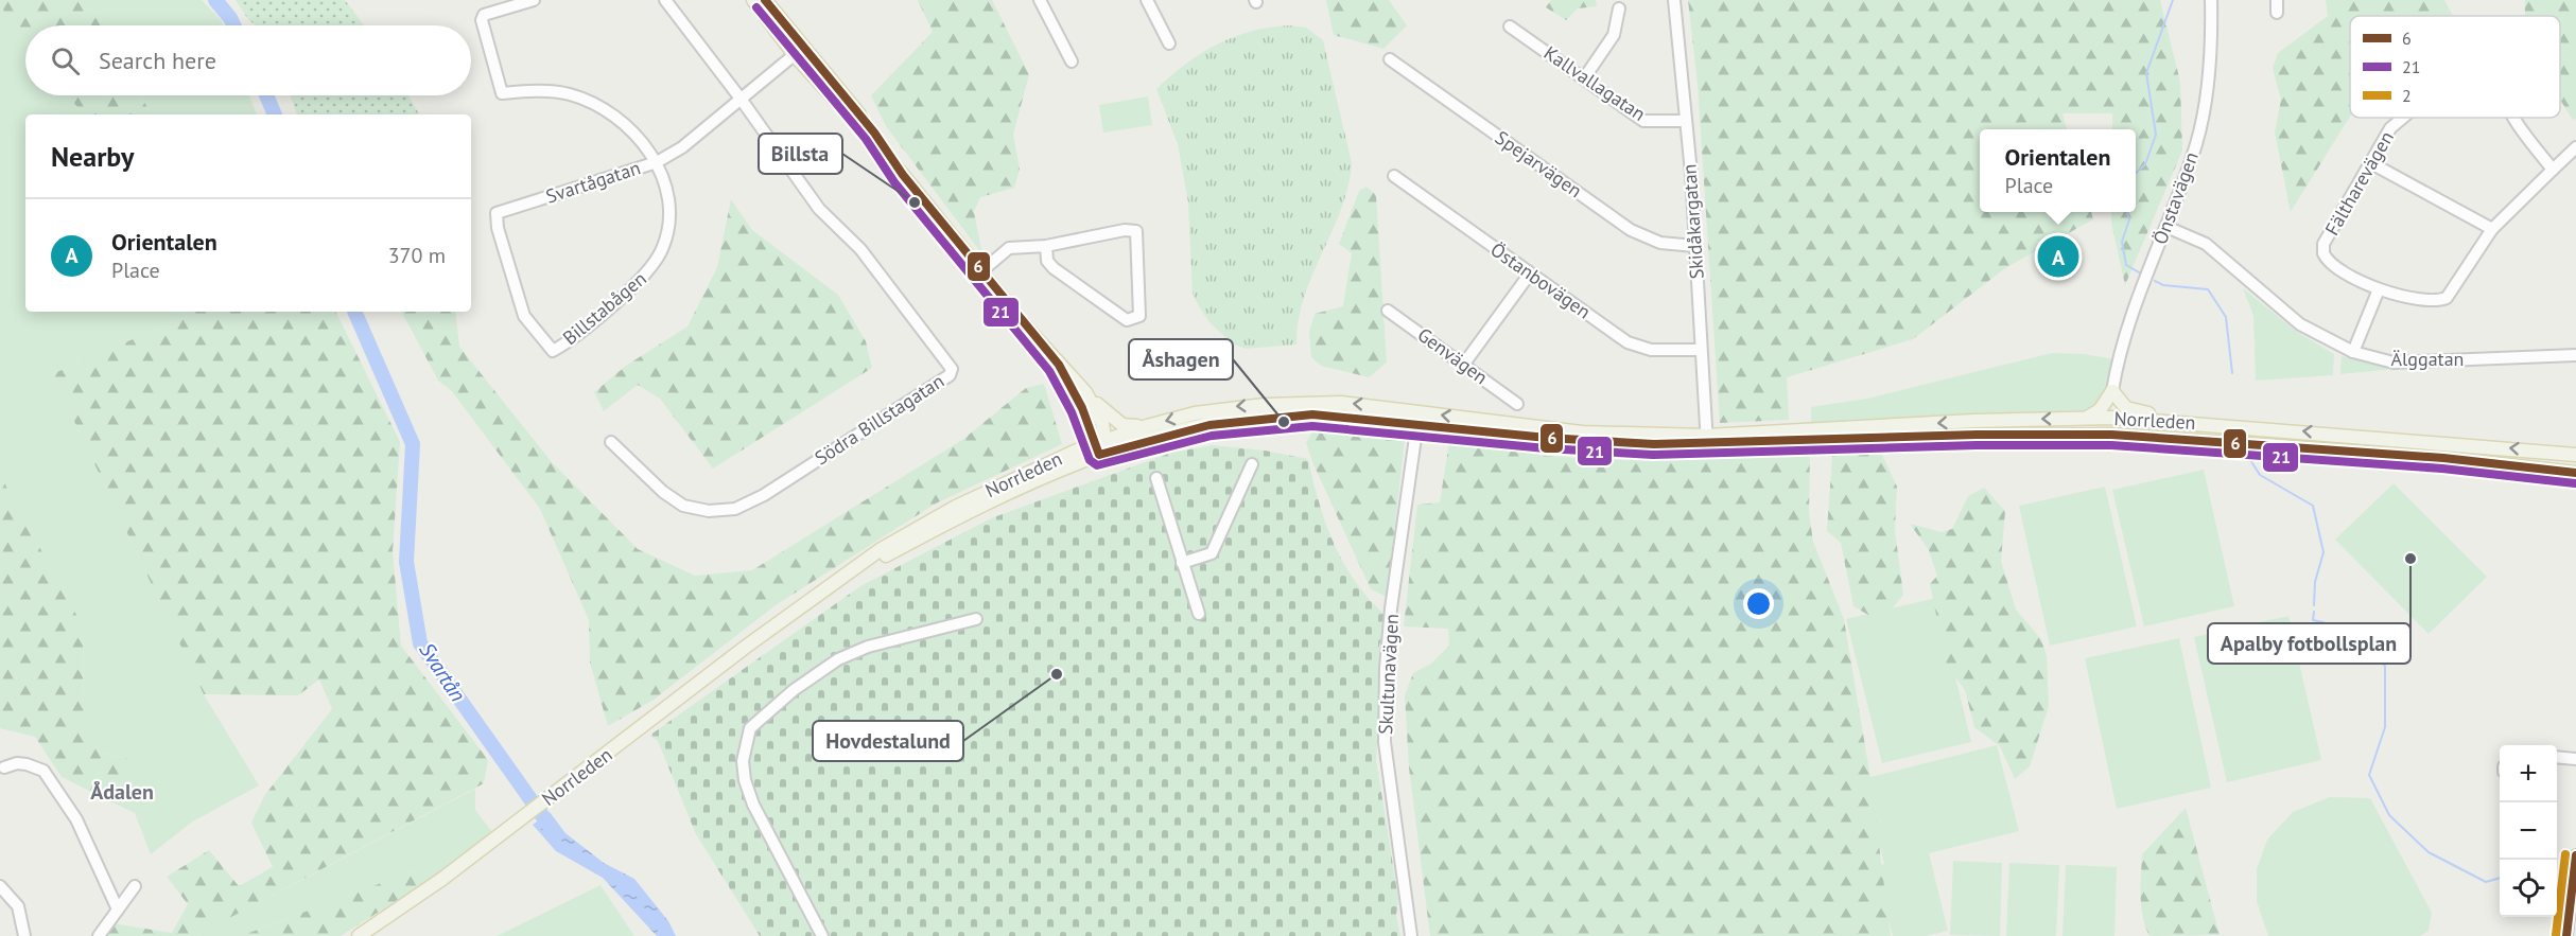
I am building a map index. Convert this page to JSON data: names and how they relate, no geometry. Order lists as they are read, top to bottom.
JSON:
{
  "streets": {
    "main road": ["Norrleden"],
    "street": [
      "Kallvallagatan",
      "Spejarvägen",
      "Svartågatan",
      "Fältharevägen",
      "Önstavägen",
      "Skidåkargatan",
      "Östanbovägen",
      "Billstabågen",
      "Genvägen",
      "Älggatan",
      "Södra Billstagatan",
      "Skultunavägen"
    ]
  },
  "crossings": [
    ["Kallvallagatan", "Skidåkargatan"],
    ["Spejarvägen", "Skidåkargatan"],
    ["Svartågatan", "Billstabågen"],
    ["Svartågatan", "Södra Billstagatan"],
    ["Önstavägen", "Älggatan"],
    ["Skidåkargatan", "Östanbovägen"],
    ["Skidåkargatan", "Norrleden"],
    ["Norrleden", "Skultunavägen"]
  ],
  "districts": ["Ådalen"],
  "water": ["Svartån"],
  "places": [
    "Billsta",
    "Åshagen",
    "Apalby fotbollsplan",
    "Hovdestalund"
  ],
  "lines": ["transit line 6", "transit line 21", "transit line 2"],
  "legend": ["6", "21", "2"],
  "page": {
    "search": "Search here",
    "heading": "Nearby",
    "popup": ["Orientalen", "Place"],
    "list": [
      {
        "mark": "A",
        "name": "Orientalen",
        "note": "Place",
        "value": "370 m"
      }
    ],
    "pins": "A",
    "map_buttons": ["+", "−"]
  }
}
